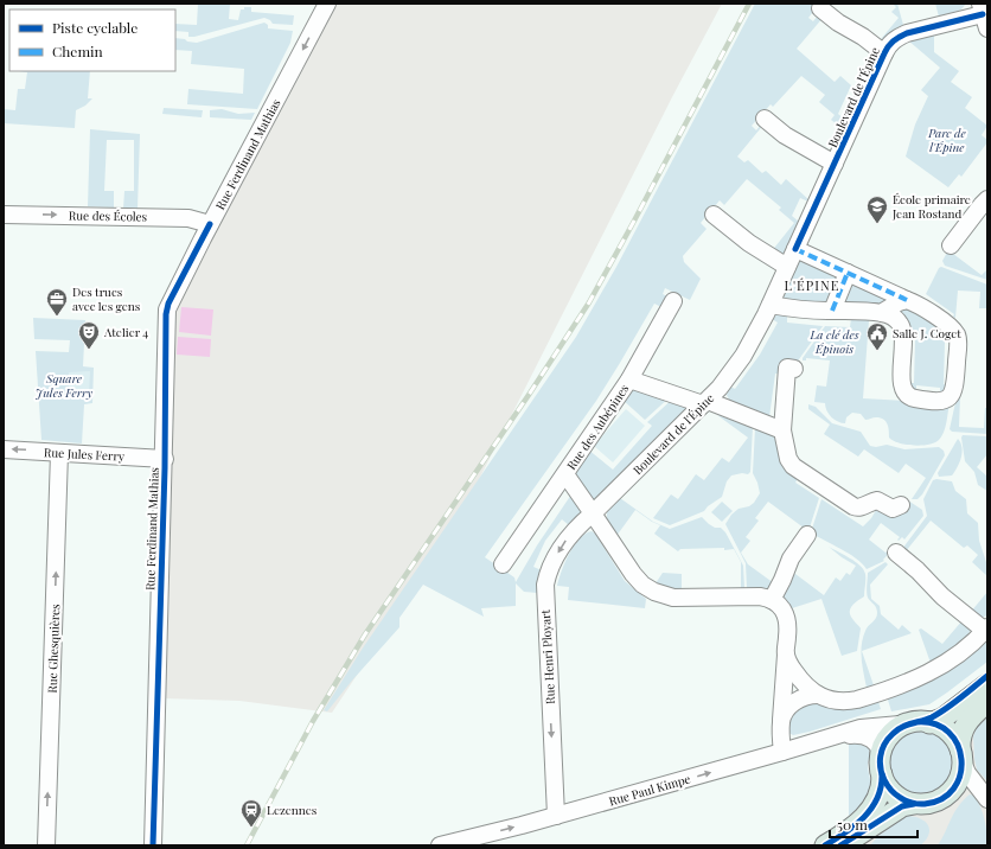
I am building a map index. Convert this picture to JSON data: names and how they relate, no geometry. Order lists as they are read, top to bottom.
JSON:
{
  "streets": {
    "street": [
      "Boulevard de l'Épine",
      "Rue Ferdinand Mathias",
      "Rue des Écoles",
      "Rue des Aubépines",
      "Rue Jules Ferry",
      "Rue Ghesquières",
      "Rue Henri Ployart",
      "Rue Paul Kimpe"
    ]
  },
  "crossings": [
    ["Boulevard de l'Épine", "Rue des Aubépines"],
    ["Boulevard de l'Épine", "Rue Henri Ployart"],
    ["Rue Ferdinand Mathias", "Rue des Écoles"],
    ["Rue Ferdinand Mathias", "Rue Jules Ferry"],
    ["Rue des Aubépines", "Rue Henri Ployart"],
    ["Rue Jules Ferry", "Rue Ghesquières"],
    ["Rue Henri Ployart", "Rue Paul Kimpe"]
  ],
  "one_way": [
    "Rue des Écoles",
    "Rue Ghesquières",
    "Rue Henri Ployart",
    "Rue Paul Kimpe"
  ],
  "districts": ["L'ÉPINE"],
  "parks": ["Parc de l'Épine", "La clé des Épinois", "Square Jules Ferry"],
  "places": {
    "school or university": ["École primaire Jean Rostand"],
    "office": ["Des trucs avec les gens"],
    "theatre": ["Atelier 4"],
    "public building": ["Salle J. Coget"],
    "station": ["Lezennes"]
  },
  "legend": ["Piste cyclable", "Chemin"],
  "scale_bar": "50 m"
}
